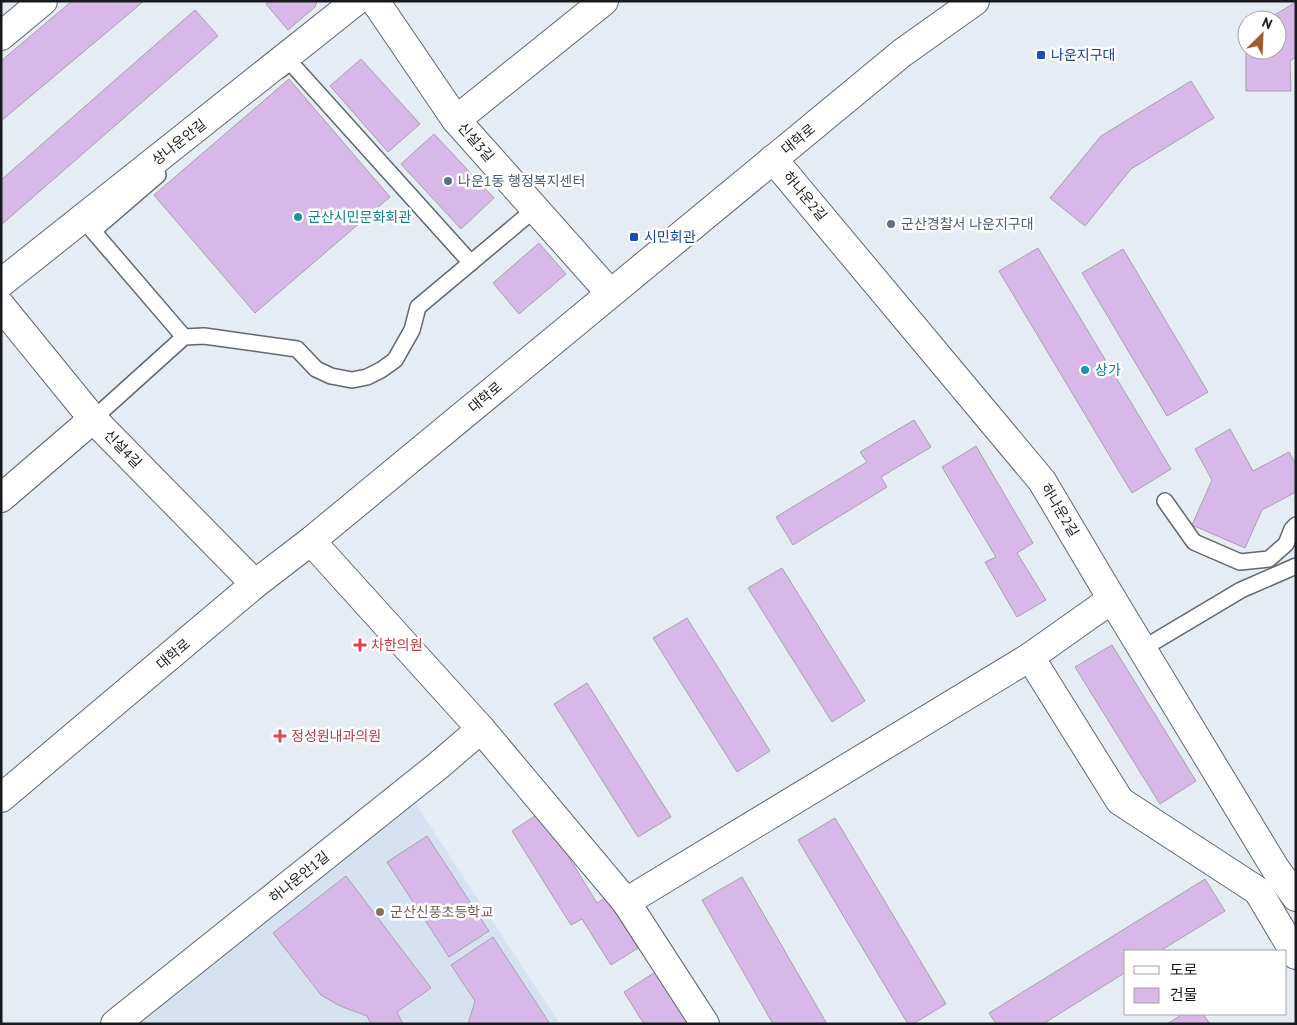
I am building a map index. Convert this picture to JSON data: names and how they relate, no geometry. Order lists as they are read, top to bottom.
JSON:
{
  "streets": {
    "street": [
      "대학로",
      "상나운안길",
      "신설3길",
      "하나운2길",
      "신설4길",
      "하나운안1길"
    ]
  },
  "crossings": [
    ["대학로", "신설3길"],
    ["대학로", "하나운2길"],
    ["대학로", "신설4길"]
  ],
  "places": {
    "transit": ["나운지구대", "시민회관"],
    "other": [
      "나운1동 행정복지센터",
      "군산시민문화회관",
      "군산경찰서 나운지구대",
      "상가",
      "군산신풍초등학교"
    ],
    "health": ["차한의원", "정성원내과의원"]
  },
  "legend": ["도로", "건물"],
  "north": "top right"
}
